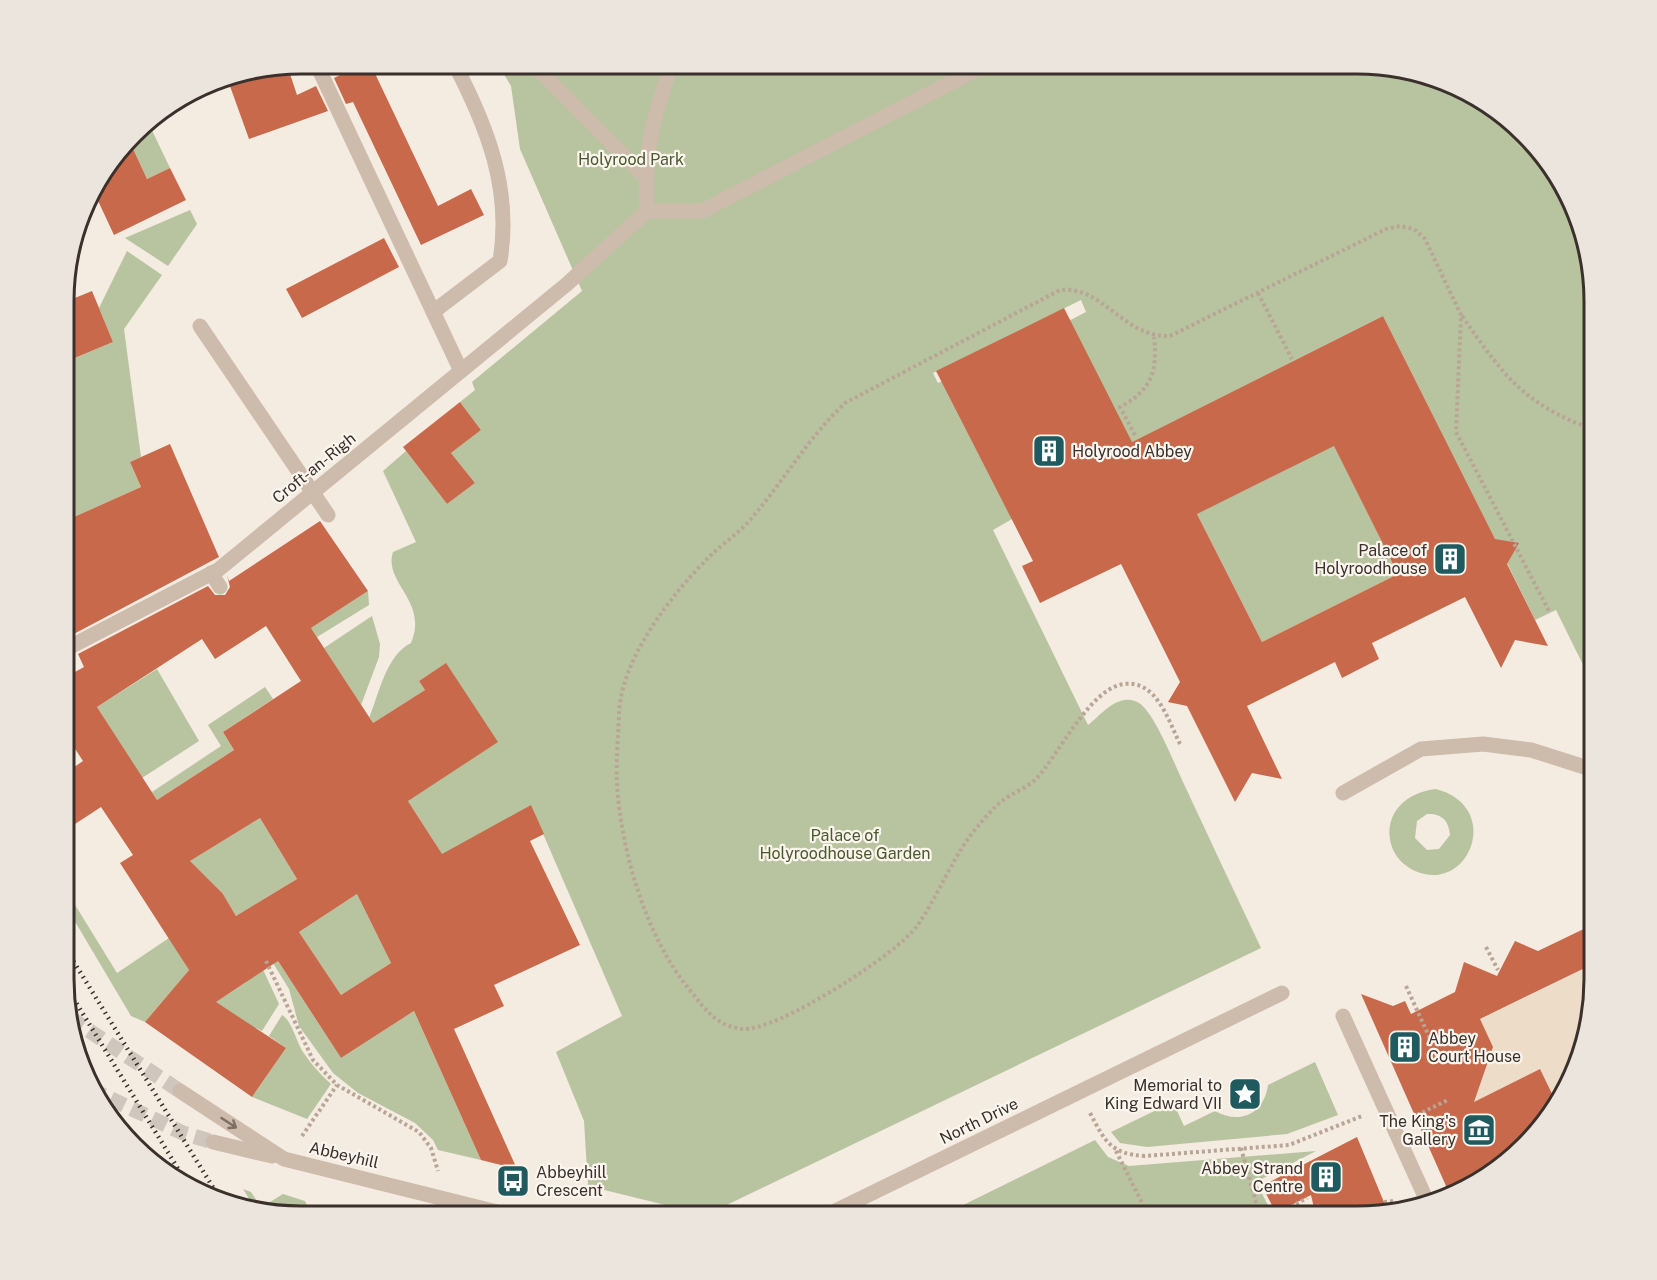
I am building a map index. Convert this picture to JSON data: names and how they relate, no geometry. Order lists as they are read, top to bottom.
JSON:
{
  "streets": {
    "street": ["Croft-an-Righ", "North Drive", "Abbeyhill"]
  },
  "parks": ["Holyrood Park", "Palace of Holyroodhouse Garden"],
  "places": {
    "building": [
      "Holyrood Abbey",
      "Palace of Holyroodhouse",
      "Abbey Court House",
      "Abbey Strand Centre"
    ],
    "place": ["Memorial to King Edward VII"],
    "museum": ["The King's Gallery"],
    "bus stop": ["Abbeyhill Crescent"]
  }
}
